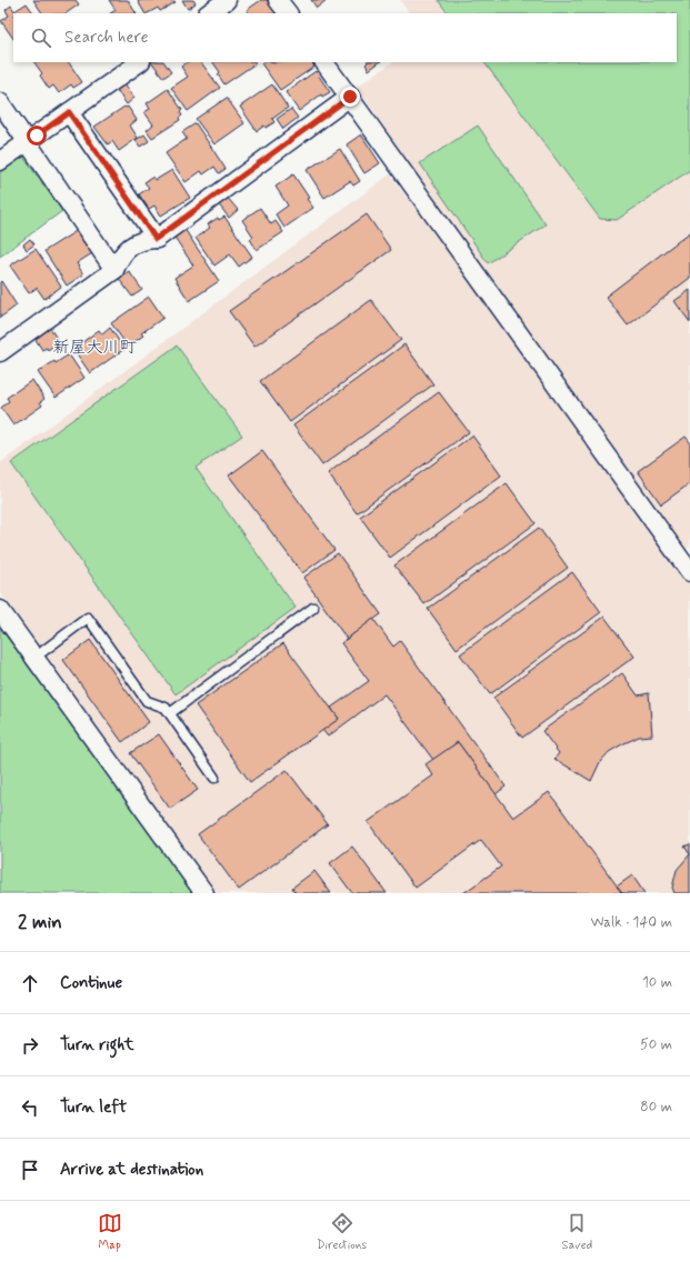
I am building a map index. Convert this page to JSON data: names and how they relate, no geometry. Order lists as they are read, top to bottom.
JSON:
{
  "districts": ["新屋大川町"],
  "page": {
    "search": "Search here",
    "heading": ["2 min", "Walk · 140 m"],
    "list": [
      ["Continue", "10 m"],
      ["Turn right", "50 m"],
      ["Turn left", "80 m"],
      "Arrive at destination"
    ],
    "nav": ["Map", "Directions", "Saved"]
  }
}
